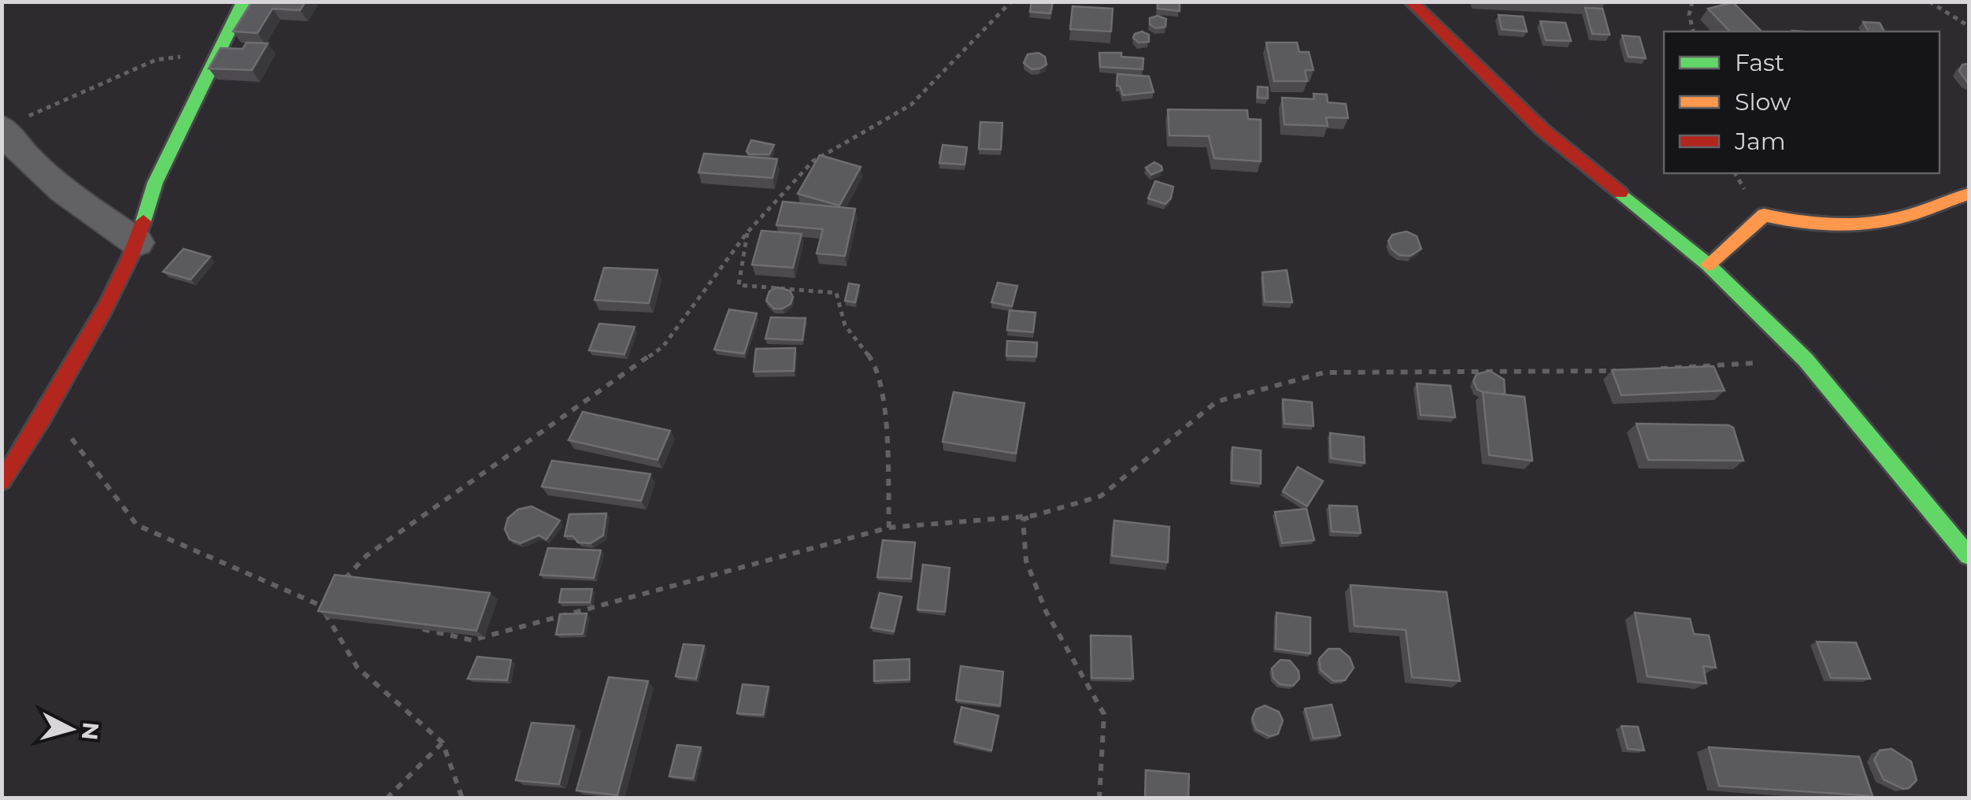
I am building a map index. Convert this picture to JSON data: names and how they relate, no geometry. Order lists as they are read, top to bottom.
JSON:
{
  "legend": ["Fast", "Slow", "Jam"],
  "north": "right"
}
